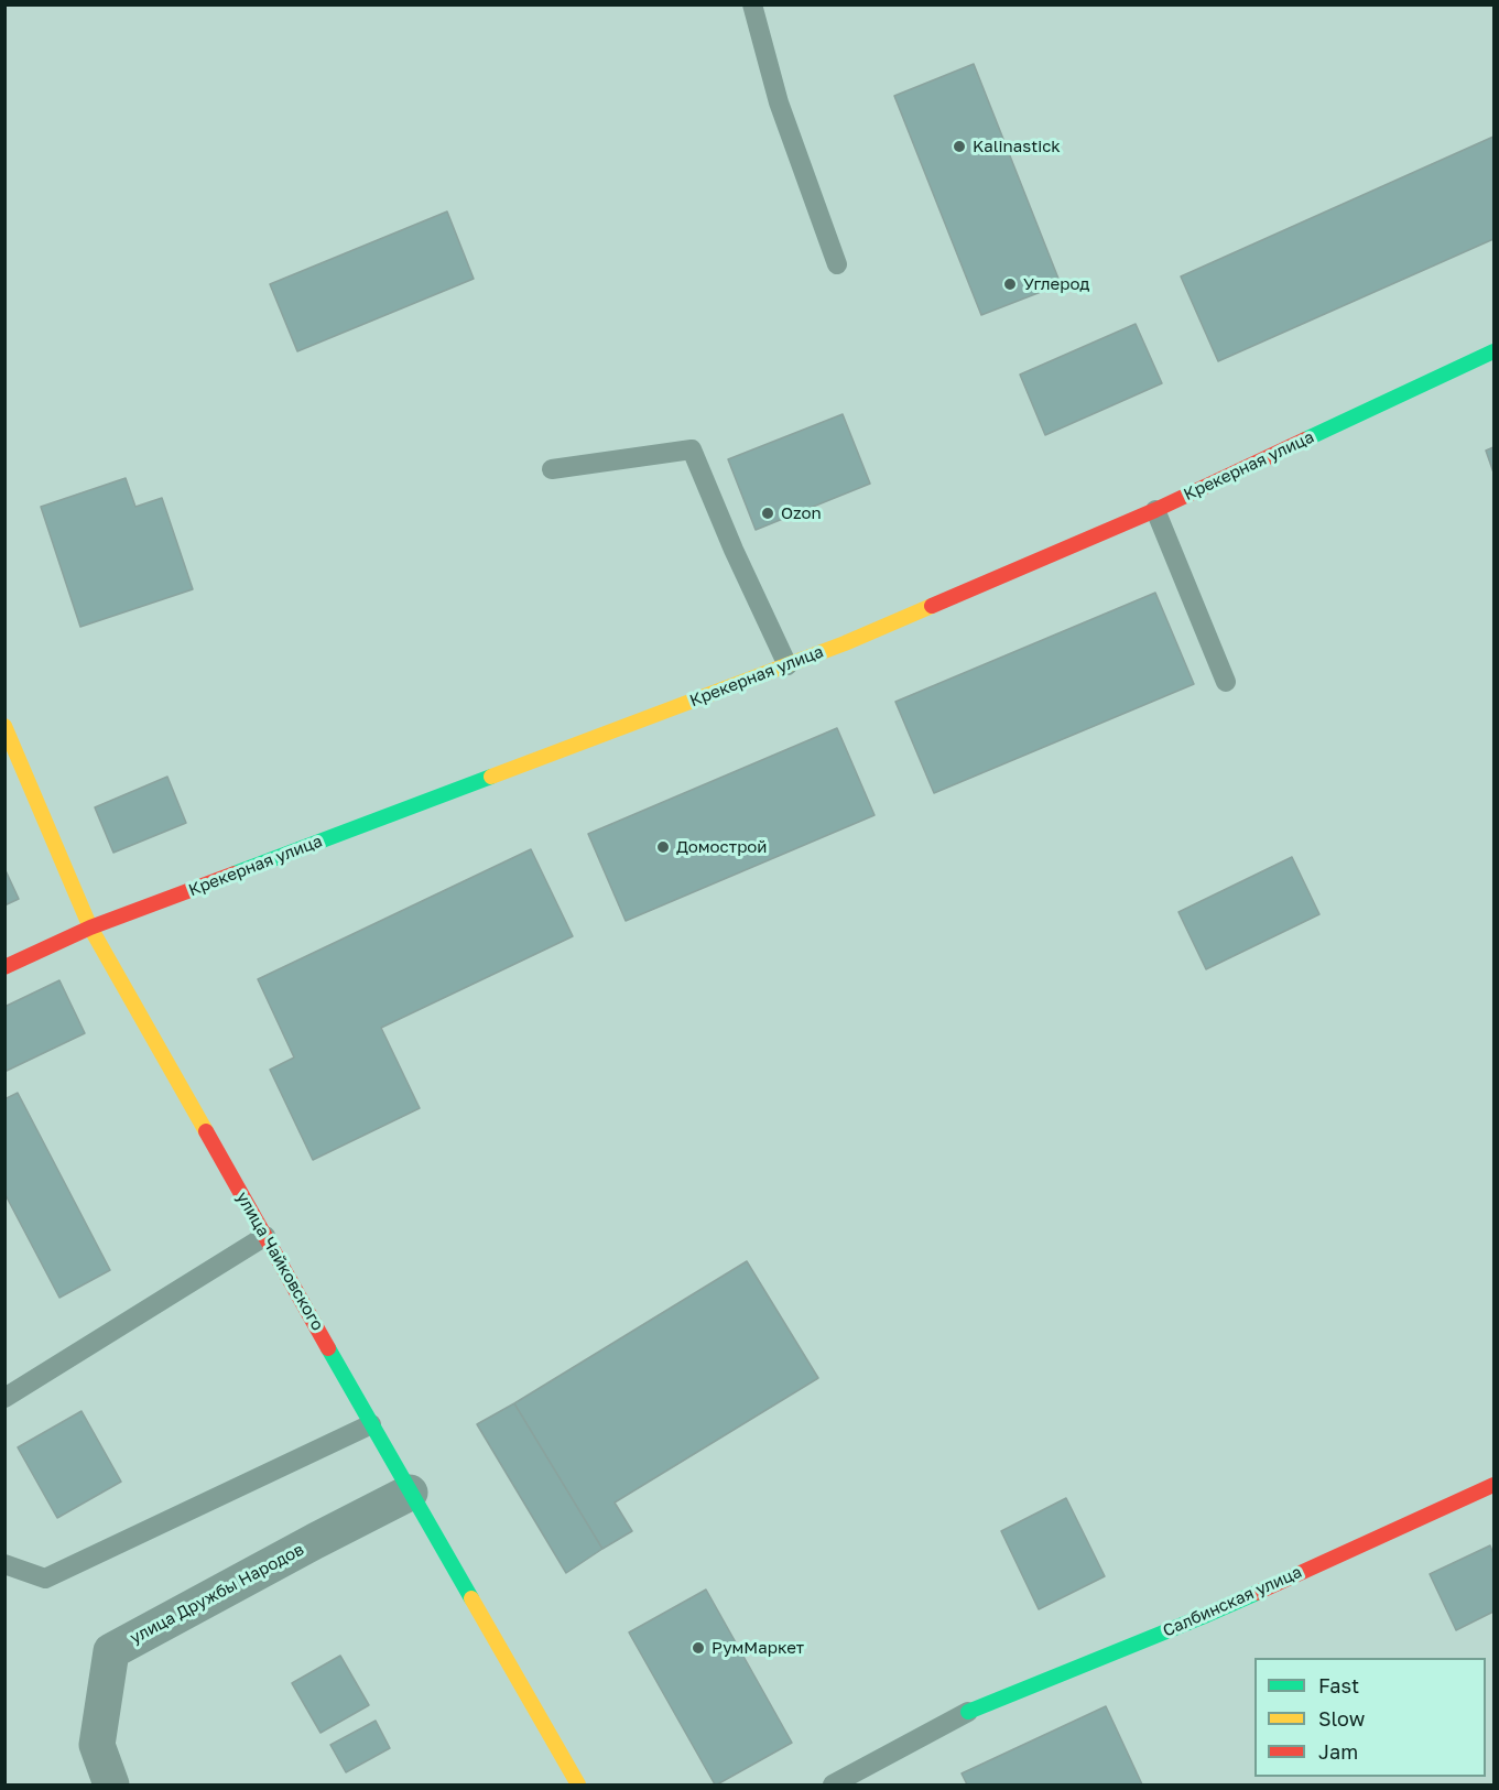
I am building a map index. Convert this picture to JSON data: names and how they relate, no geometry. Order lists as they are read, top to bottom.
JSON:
{
  "streets": {
    "street": [
      "Крекерная улица",
      "улица Чайковского",
      "улица Дружбы Народов",
      "Салбинская улица"
    ]
  },
  "crossings": [
    ["Крекерная улица", "улица Чайковского"],
    ["улица Чайковского", "улица Дружбы Народов"]
  ],
  "places": [
    "Kalinastick",
    "Углерод",
    "Ozon",
    "Домострой",
    "РумМаркет"
  ],
  "legend": ["Fast", "Slow", "Jam"]
}
